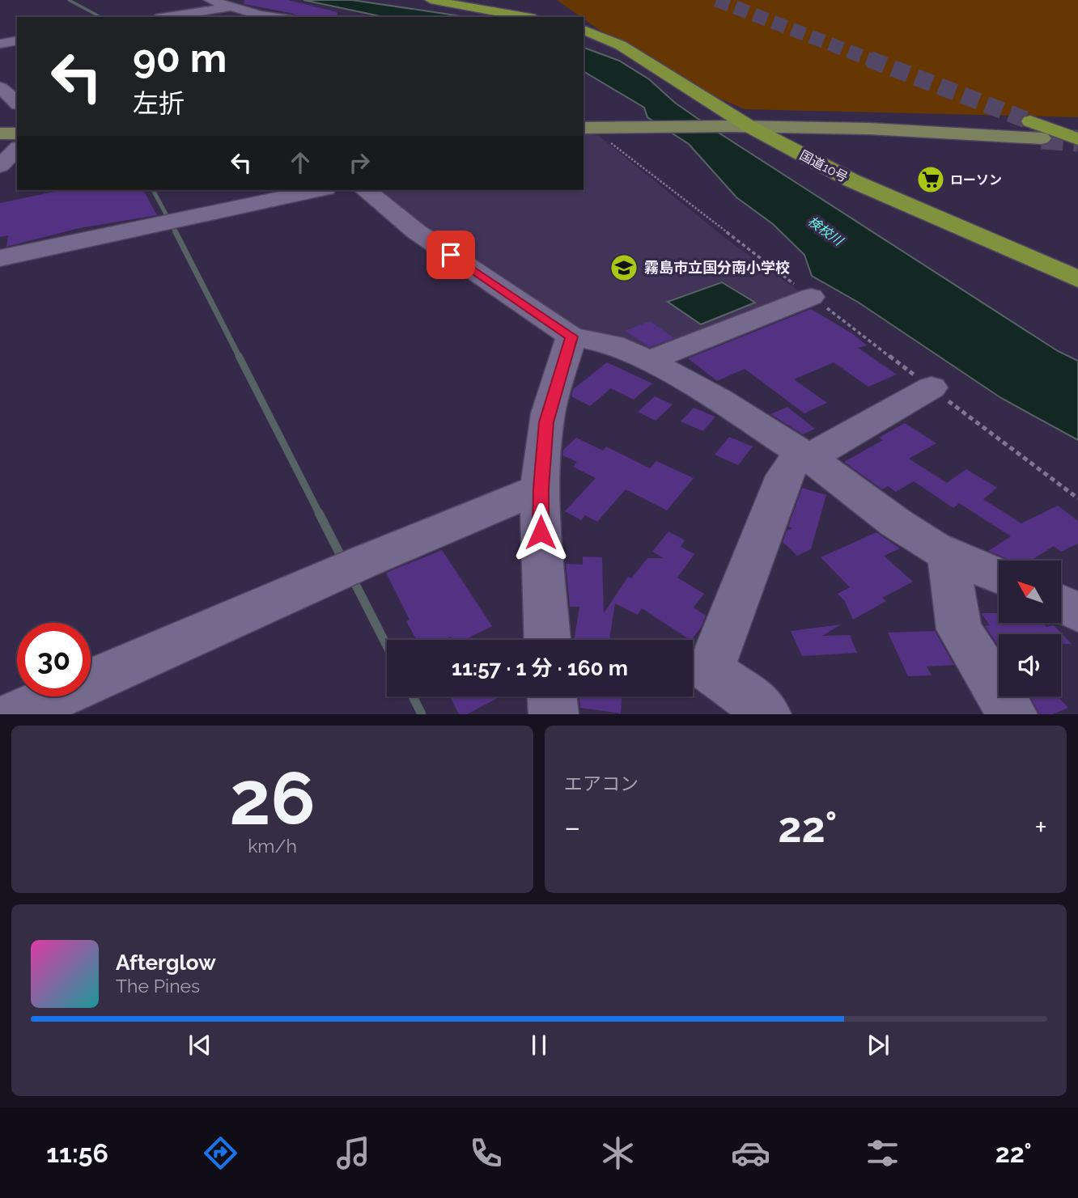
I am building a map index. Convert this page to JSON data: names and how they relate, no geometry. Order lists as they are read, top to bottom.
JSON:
{
  "streets": {
    "highway": ["国道10号"]
  },
  "water": ["検校川"],
  "places": {
    "supermarket": ["ローソン"],
    "school or university": ["霧島市立国分南小学校"]
  },
  "north": "top left",
  "page": {
    "turn": ["90 m", "左折"],
    "limit": "30",
    "trip": "11:57 · 1 分 · 160 m",
    "tile": [
      ["26", "km/h"],
      "エアコン"
    ],
    "heat": ["−", "22°", "+"],
    "song": ["Afterglow", "The Pines"],
    "tabs": ["11:56", "22°"]
  }
}
